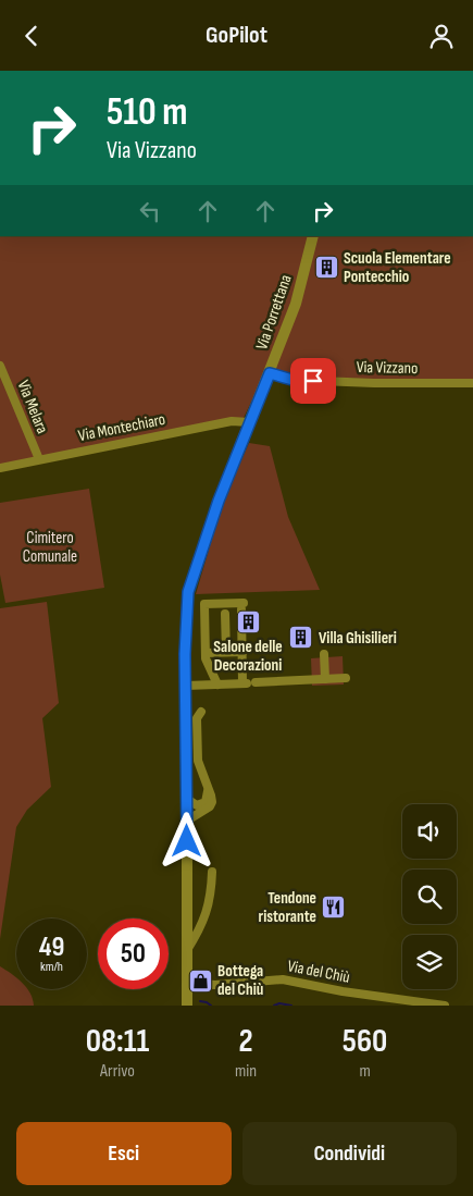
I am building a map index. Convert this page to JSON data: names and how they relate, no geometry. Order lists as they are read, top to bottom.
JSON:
{
  "streets": {
    "main road": ["Via Porrettana"],
    "street": [
      "Via Vizzano",
      "Via Melara",
      "Via Montechiaro",
      "Via del Chiù"
    ]
  },
  "crossings": [
    ["Via Porrettana", "Via Vizzano"],
    ["Via Porrettana", "Via Montechiaro"],
    ["Via Porrettana", "Via del Chiù"],
    ["Via Melara", "Via Montechiaro"]
  ],
  "parks": ["Cimitero Comunale"],
  "places": {
    "building": ["Scuola Elementare Pontecchio", "Salone delle Decorazioni", "Villa Ghisilieri"],
    "restaurant": ["Tendone ristorante"],
    "shop": ["Bottega del Chiù"]
  },
  "page": {
    "header": "GoPilot",
    "turn": ["510 m", "Via Vizzano"],
    "speed": "49 km/h",
    "limit": "50",
    "eta": [
      "08:11",
      "Arrivo",
      "2",
      "min",
      "560",
      "m"
    ],
    "buttons": ["Esci", "Condividi"]
  }
}
